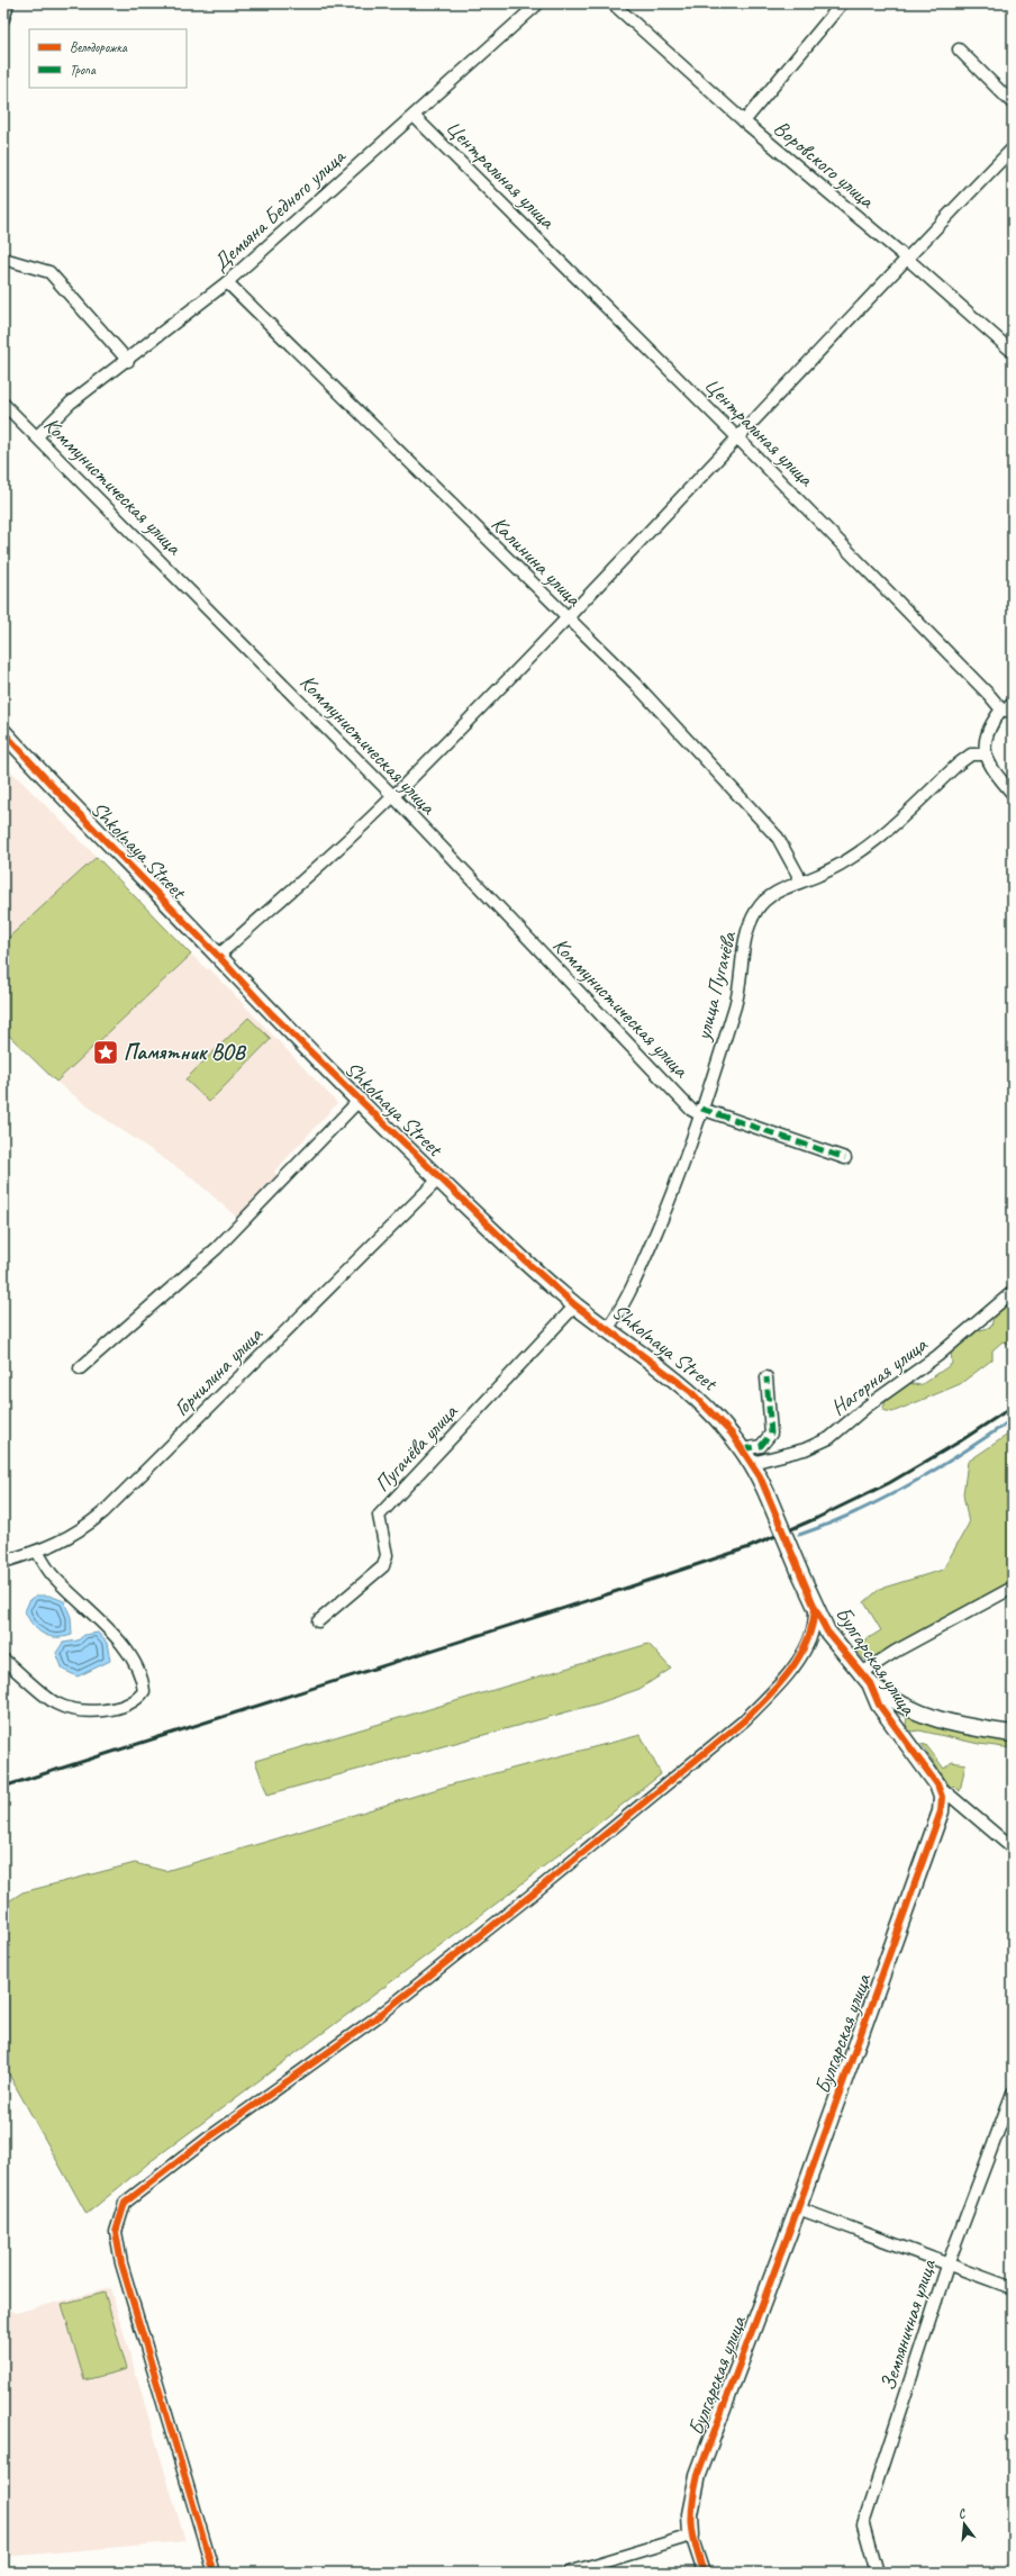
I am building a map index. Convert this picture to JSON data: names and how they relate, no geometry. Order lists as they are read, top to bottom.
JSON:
{
  "streets": {
    "street": [
      "Воровского улица",
      "Центральная улица",
      "Демьяна Бедного улица",
      "Коммунистическая улица",
      "Калинина улица",
      "Shkolnaya Street",
      "улица Пугачёва",
      "Горчилина улица",
      "Нагорная улица",
      "Пугачёва улица",
      "Булгарская улица",
      "Земляничная улица"
    ]
  },
  "crossings": [
    ["Центральная улица", "Демьяна Бедного улица"],
    ["Демьяна Бедного улица", "Коммунистическая улица"],
    ["Демьяна Бедного улица", "Калинина улица"],
    ["Коммунистическая улица", "улица Пугачёва"],
    ["Калинина улица", "улица Пугачёва"],
    ["Shkolnaya Street", "улица Пугачёва"],
    ["Shkolnaya Street", "Горчилина улица"],
    ["Shkolnaya Street", "Нагорная улица"],
    ["Shkolnaya Street", "Пугачёва улица"],
    ["Shkolnaya Street", "Булгарская улица"]
  ],
  "places": {
    "place": ["Памятник ВОВ"]
  },
  "legend": ["Велодорожка", "Тропа"],
  "north": "top"
}
